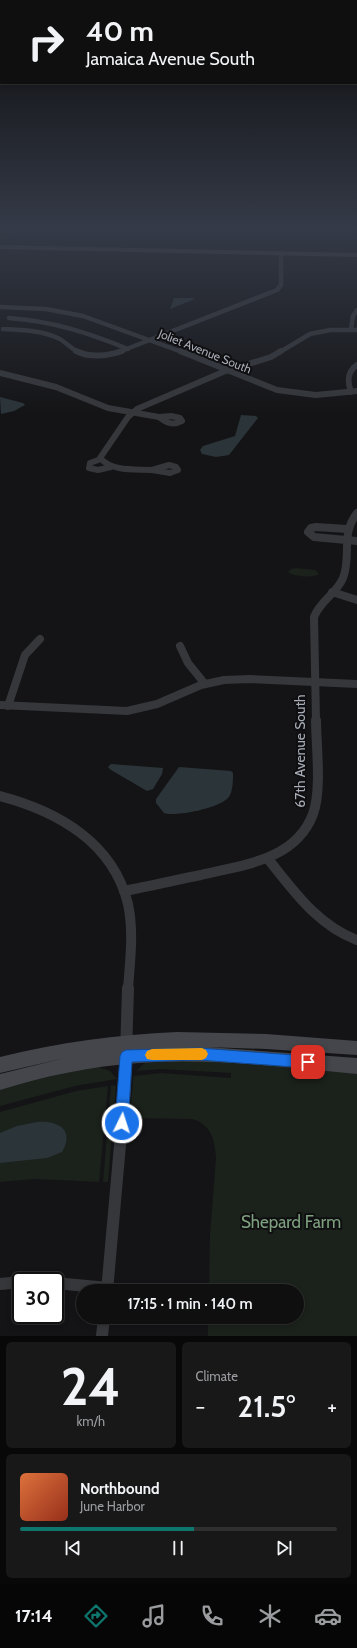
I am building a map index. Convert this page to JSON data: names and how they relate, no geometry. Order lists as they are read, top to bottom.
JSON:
{
  "streets": {
    "street": ["Joliet Avenue South", "67th Avenue South"]
  },
  "parks": ["Shepard Farm"],
  "page": {
    "turn": ["40 m", "Jamaica Avenue South"],
    "limit": "30",
    "trip": "17:15 · 1 min · 140 m",
    "tile": [
      ["24", "km/h"],
      "Climate"
    ],
    "heat": ["−", "21.5°", "+"],
    "song": ["Northbound", "June Harbor"],
    "tabs": "17:14"
  }
}
